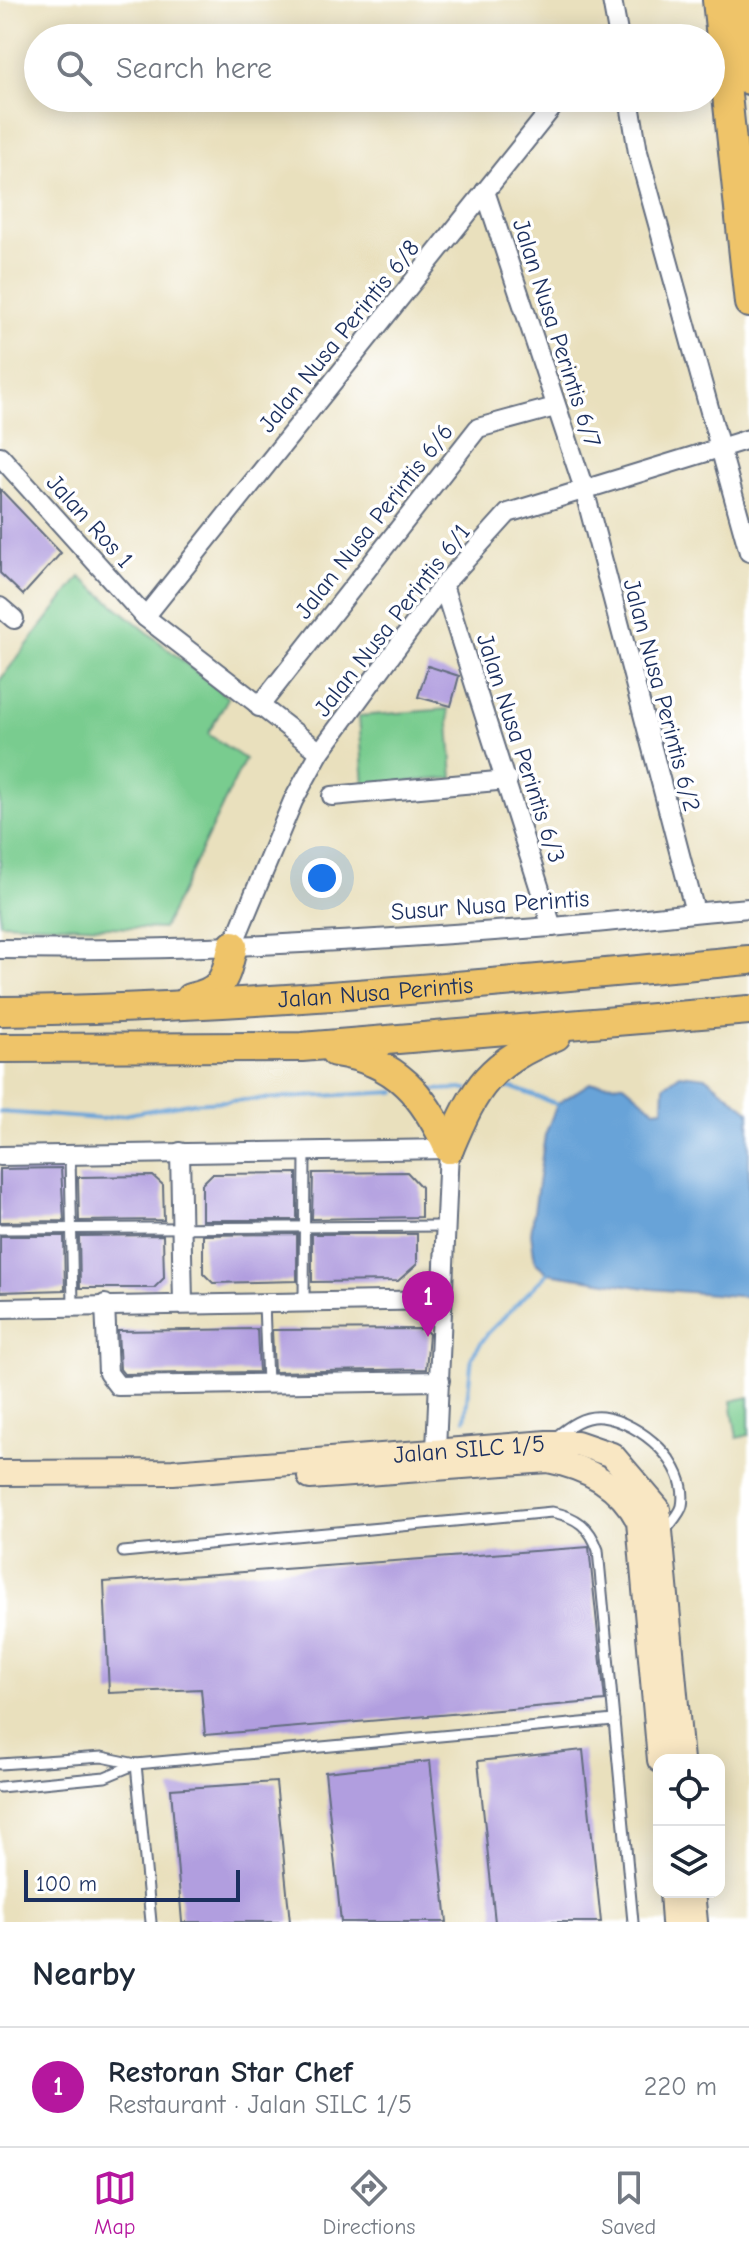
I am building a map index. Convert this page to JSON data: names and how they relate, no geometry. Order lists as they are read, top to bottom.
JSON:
{
  "streets": {
    "main road": ["Jalan Nusa Perintis"],
    "street": [
      "Jalan Nusa Perintis 6/7",
      "Jalan Nusa Perintis 6/8",
      "Jalan Ros 1",
      "Jalan Nusa Perintis 6/6",
      "Jalan Nusa Perintis 6/1",
      "Jalan Nusa Perintis 6/2",
      "Jalan Nusa Perintis 6/3",
      "Susur Nusa Perintis",
      "Jalan SILC 1/5"
    ]
  },
  "crossings": [
    ["Jalan Nusa Perintis 6/7", "Jalan Nusa Perintis 6/8"],
    ["Jalan Nusa Perintis 6/7", "Jalan Nusa Perintis 6/6"],
    ["Jalan Nusa Perintis 6/7", "Jalan Nusa Perintis 6/1"],
    ["Jalan Nusa Perintis 6/7", "Jalan Nusa Perintis 6/2"],
    ["Jalan Nusa Perintis 6/8", "Jalan Ros 1"],
    ["Jalan Ros 1", "Jalan Nusa Perintis 6/6"],
    ["Jalan Ros 1", "Jalan Nusa Perintis 6/1"],
    ["Jalan Nusa Perintis 6/1", "Jalan Nusa Perintis 6/2"],
    ["Jalan Nusa Perintis 6/1", "Jalan Nusa Perintis 6/3"],
    ["Jalan Nusa Perintis 6/1", "Susur Nusa Perintis"],
    ["Jalan Nusa Perintis 6/2", "Susur Nusa Perintis"],
    ["Jalan Nusa Perintis 6/3", "Susur Nusa Perintis"]
  ],
  "scale_bar": "100 m",
  "page": {
    "search": "Search here",
    "pins": "1",
    "scale": "100 m",
    "heading": "Nearby",
    "list": [
      {
        "mark": "1",
        "name": "Restoran Star Chef",
        "note": "Restaurant · Jalan SILC 1/5",
        "value": "220 m"
      }
    ],
    "nav": ["Map", "Directions", "Saved"]
  }
}
